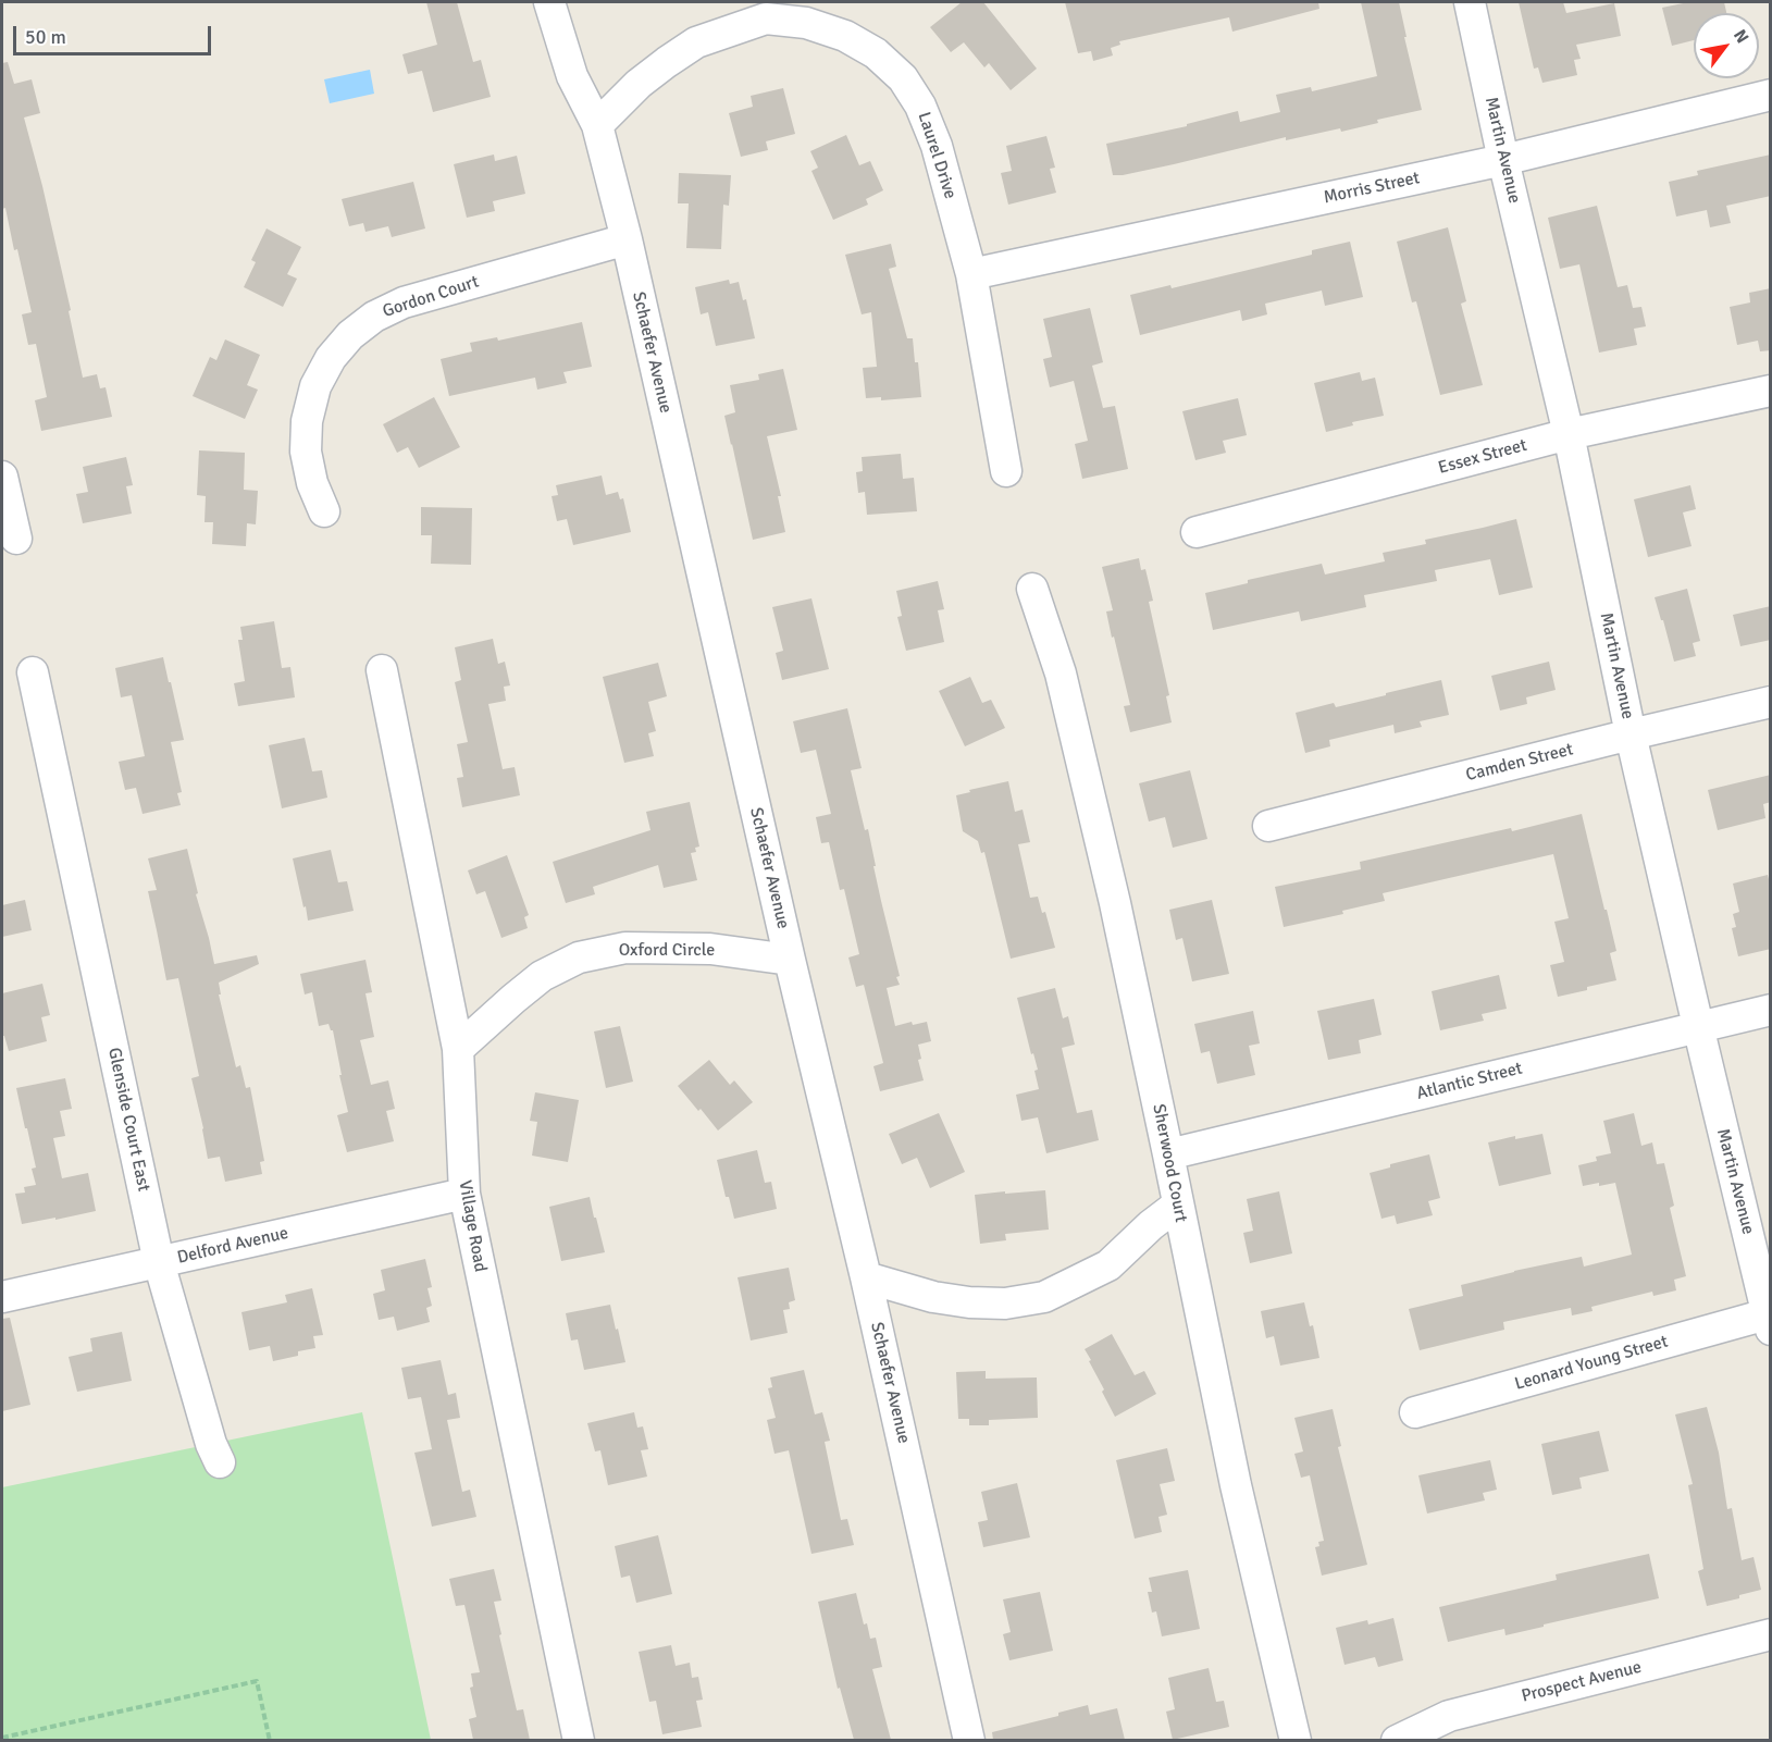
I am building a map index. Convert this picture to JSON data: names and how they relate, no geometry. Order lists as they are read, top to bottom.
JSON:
{
  "streets": {
    "street": [
      "Martin Avenue",
      "Laurel Drive",
      "Morris Street",
      "Gordon Court",
      "Schaefer Avenue",
      "Essex Street",
      "Camden Street",
      "Oxford Circle",
      "Atlantic Street",
      "Glenside Court East",
      "Sherwood Court",
      "Village Road",
      "Delford Avenue",
      "Leonard Young Street",
      "Prospect Avenue"
    ]
  },
  "crossings": [
    ["Martin Avenue", "Morris Street"],
    ["Martin Avenue", "Essex Street"],
    ["Martin Avenue", "Camden Street"],
    ["Martin Avenue", "Atlantic Street"],
    ["Martin Avenue", "Leonard Young Street"],
    ["Laurel Drive", "Morris Street"],
    ["Laurel Drive", "Schaefer Avenue"],
    ["Gordon Court", "Schaefer Avenue"],
    ["Schaefer Avenue", "Oxford Circle"],
    ["Oxford Circle", "Village Road"],
    ["Atlantic Street", "Sherwood Court"],
    ["Glenside Court East", "Delford Avenue"],
    ["Village Road", "Delford Avenue"]
  ],
  "scale_bar": "50 m",
  "north": "top right"
}
